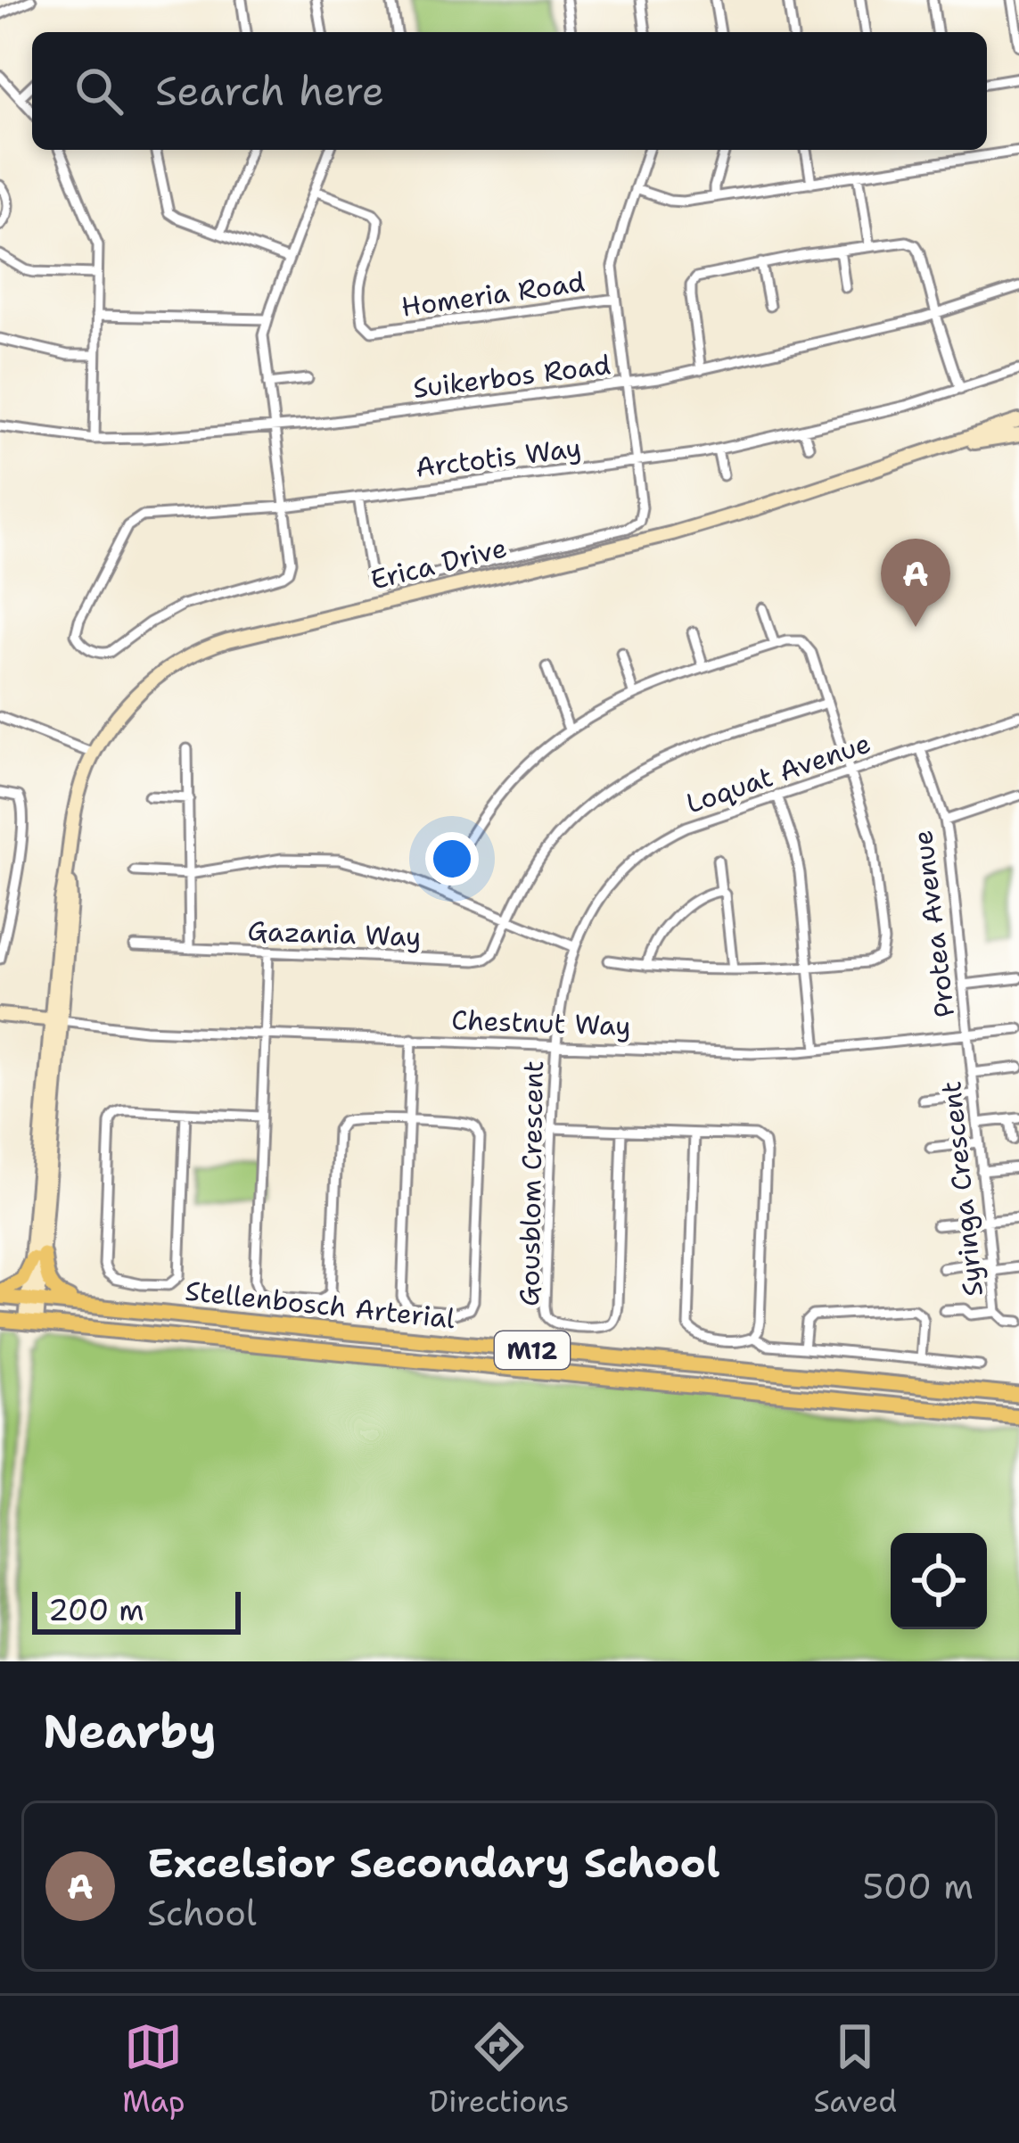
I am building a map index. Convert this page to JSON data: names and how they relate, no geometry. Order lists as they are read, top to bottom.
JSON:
{
  "streets": {
    "main road": ["Erica Drive", "Stellenbosch Arterial", "M12"],
    "street": [
      "Homeria Road",
      "Suikerbos Road",
      "Arctotis Way",
      "Loquat Avenue",
      "Protea Avenue",
      "Gazania Way",
      "Chestnut Way",
      "Gousblom Crescent",
      "Syringa Crescent"
    ]
  },
  "crossings": [
    ["Erica Drive", "Chestnut Way"],
    ["Erica Drive", "Stellenbosch Arterial"],
    ["Loquat Avenue", "Protea Avenue"],
    ["Loquat Avenue", "Chestnut Way"],
    ["Loquat Avenue", "Gousblom Crescent"],
    ["Protea Avenue", "Chestnut Way"],
    ["Protea Avenue", "Syringa Crescent"],
    ["Chestnut Way", "Gousblom Crescent"],
    ["Chestnut Way", "Syringa Crescent"]
  ],
  "scale_bar": "200 m",
  "page": {
    "search": "Search here",
    "pins": "A",
    "scale": "200 m",
    "heading": "Nearby",
    "list": [
      {
        "mark": "A",
        "name": "Excelsior Secondary School",
        "note": "School",
        "value": "500 m"
      }
    ],
    "nav": ["Map", "Directions", "Saved"]
  }
}
